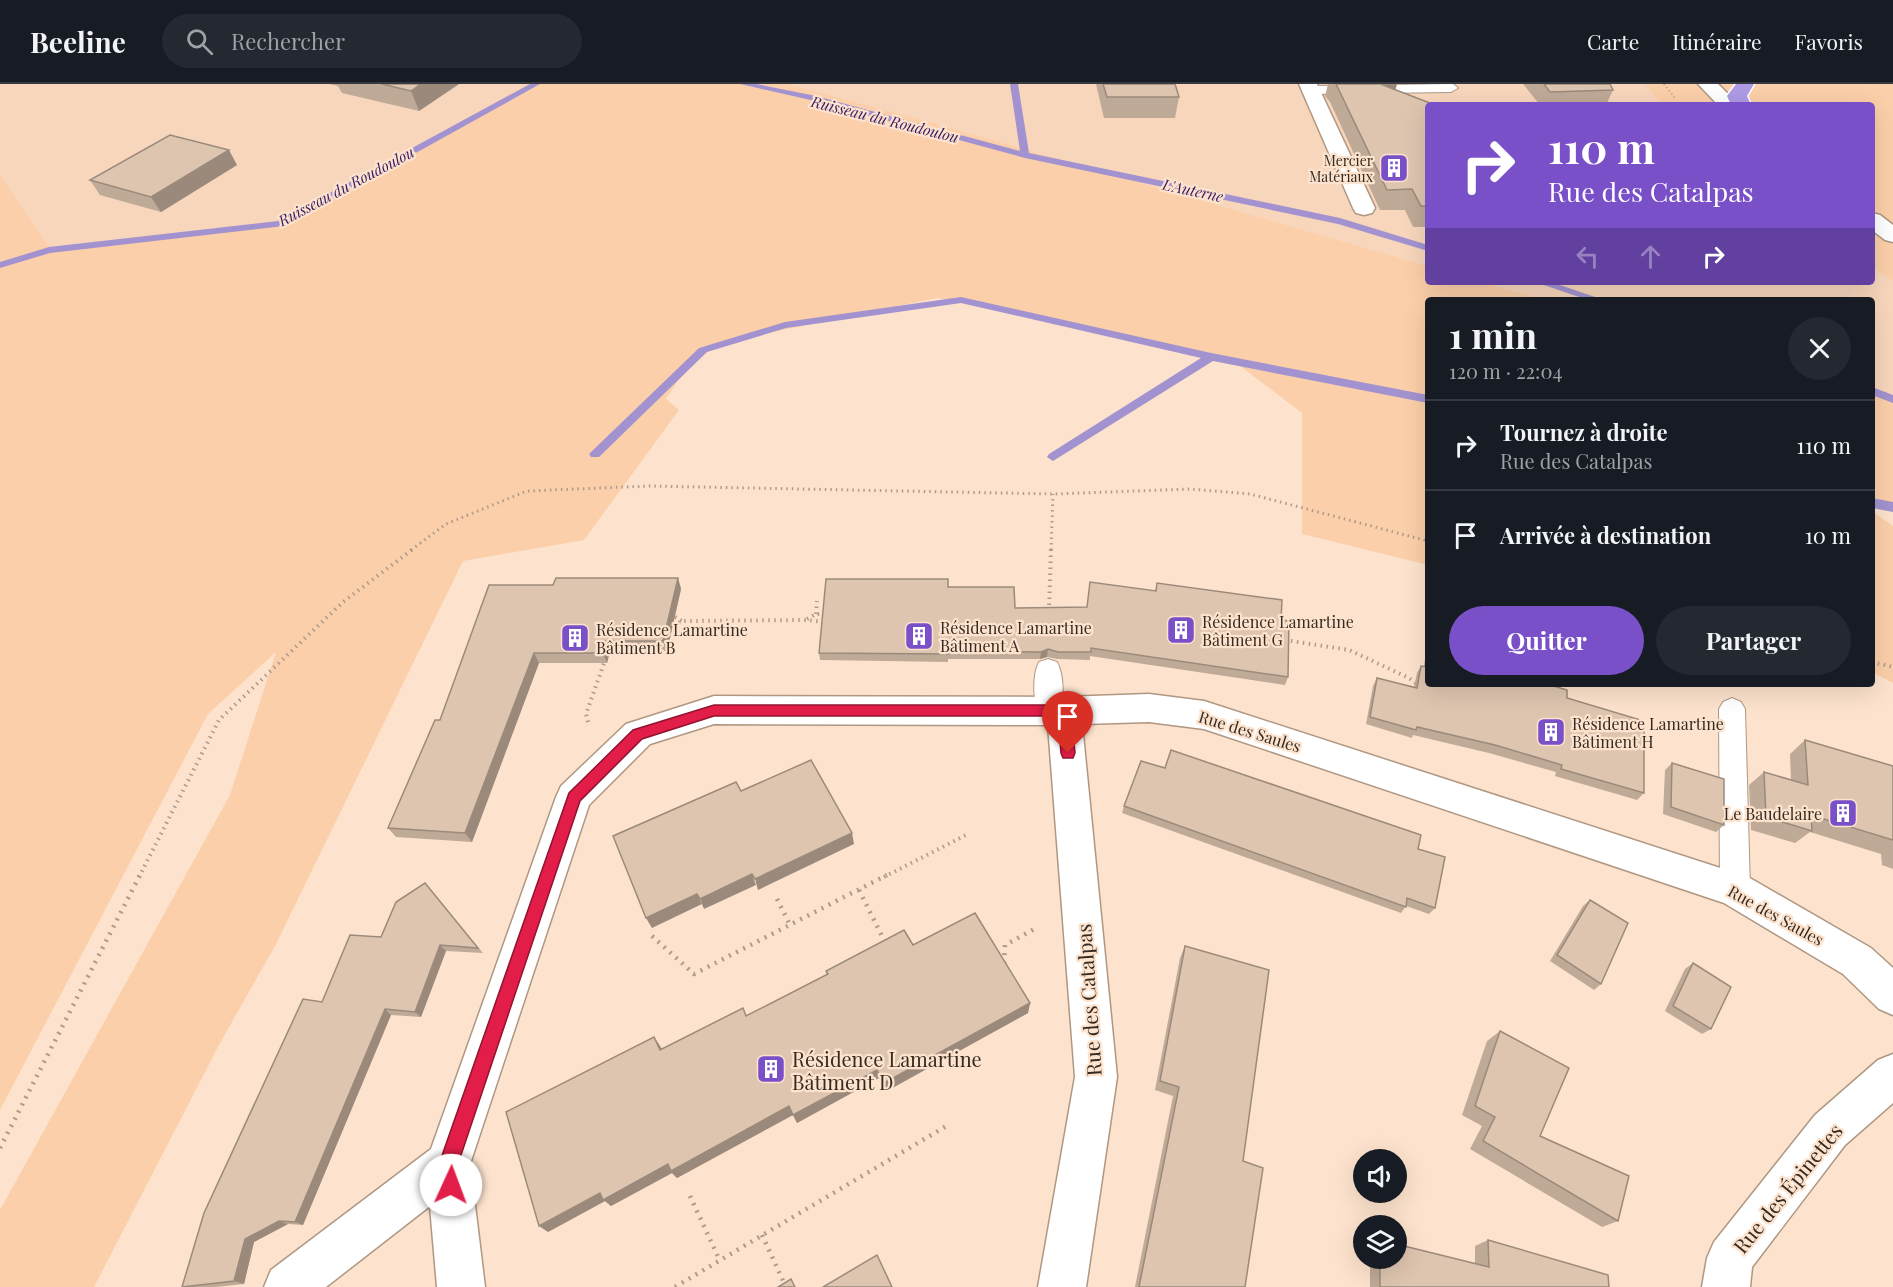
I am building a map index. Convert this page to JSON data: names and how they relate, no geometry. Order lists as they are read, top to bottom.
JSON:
{
  "streets": {
    "street": ["Rue des Saules", "Rue des Catalpas", "Rue des Épinettes"]
  },
  "crossings": [
    ["Rue des Saules", "Rue des Catalpas"]
  ],
  "water": ["Ruisseau du Roudoulou", "L'Auterne"],
  "places": {
    "building": [
      "Mercier Matériaux",
      "Résidence Lamartine Bâtiment G",
      "Résidence Lamartine Bâtiment A",
      "Résidence Lamartine Bâtiment B",
      "Résidence Lamartine Bâtiment H",
      "Le Baudelaire",
      "Résidence Lamartine Bâtiment D"
    ]
  },
  "page": {
    "header": "Beeline",
    "search": "Rechercher",
    "nav": ["Carte", "Itinéraire", "Favoris"],
    "turn": ["110 m", "Rue des Catalpas"],
    "heading": ["1 min", "120 m · 22:04"],
    "list": [
      {
        "name": "Tournez à droite",
        "note": "Rue des Catalpas",
        "value": "110 m"
      },
      {
        "name": "Arrivée à destination",
        "value": "10 m"
      }
    ],
    "buttons": ["Quitter", "Partager"]
  }
}
